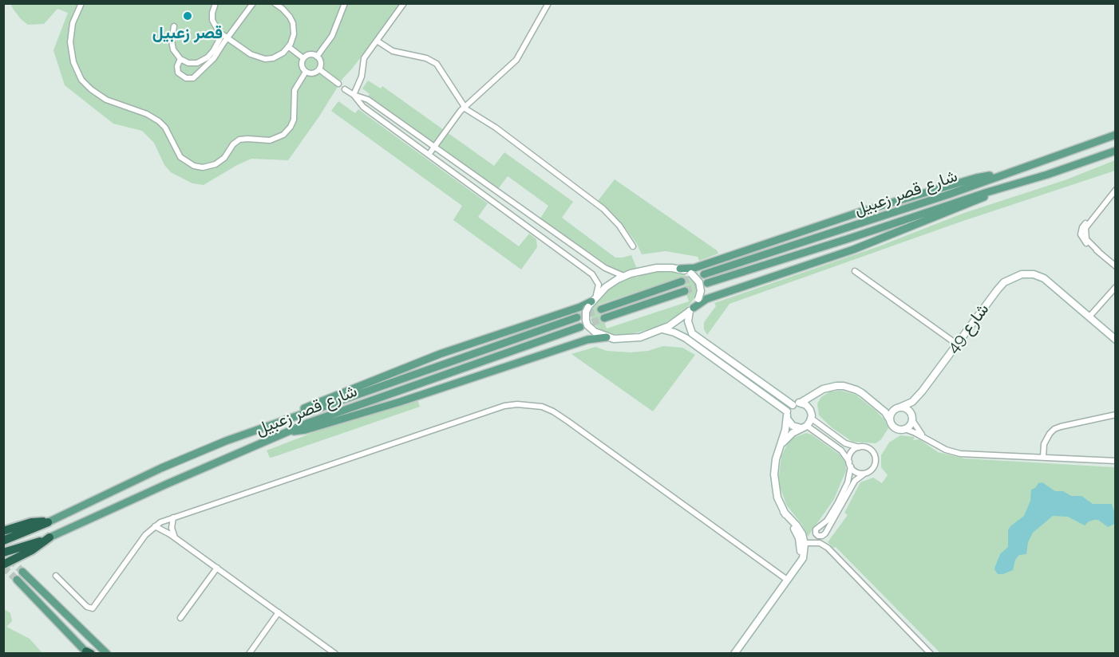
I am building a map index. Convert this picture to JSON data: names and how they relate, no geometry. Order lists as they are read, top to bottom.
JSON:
{
  "streets": {
    "main road": ["شارع قصر زعبيل"],
    "street": ["شارع 49"]
  },
  "places": ["قصر زعبيل"]
}
